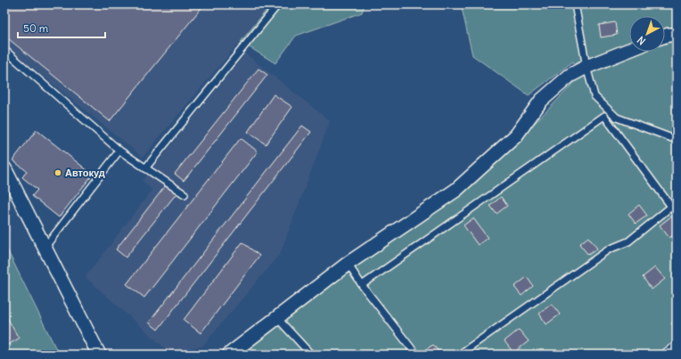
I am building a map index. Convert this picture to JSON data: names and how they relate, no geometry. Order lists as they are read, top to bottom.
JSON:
{
  "places": ["Автокуд"],
  "scale_bar": "50 m",
  "north": "bottom left"
}
